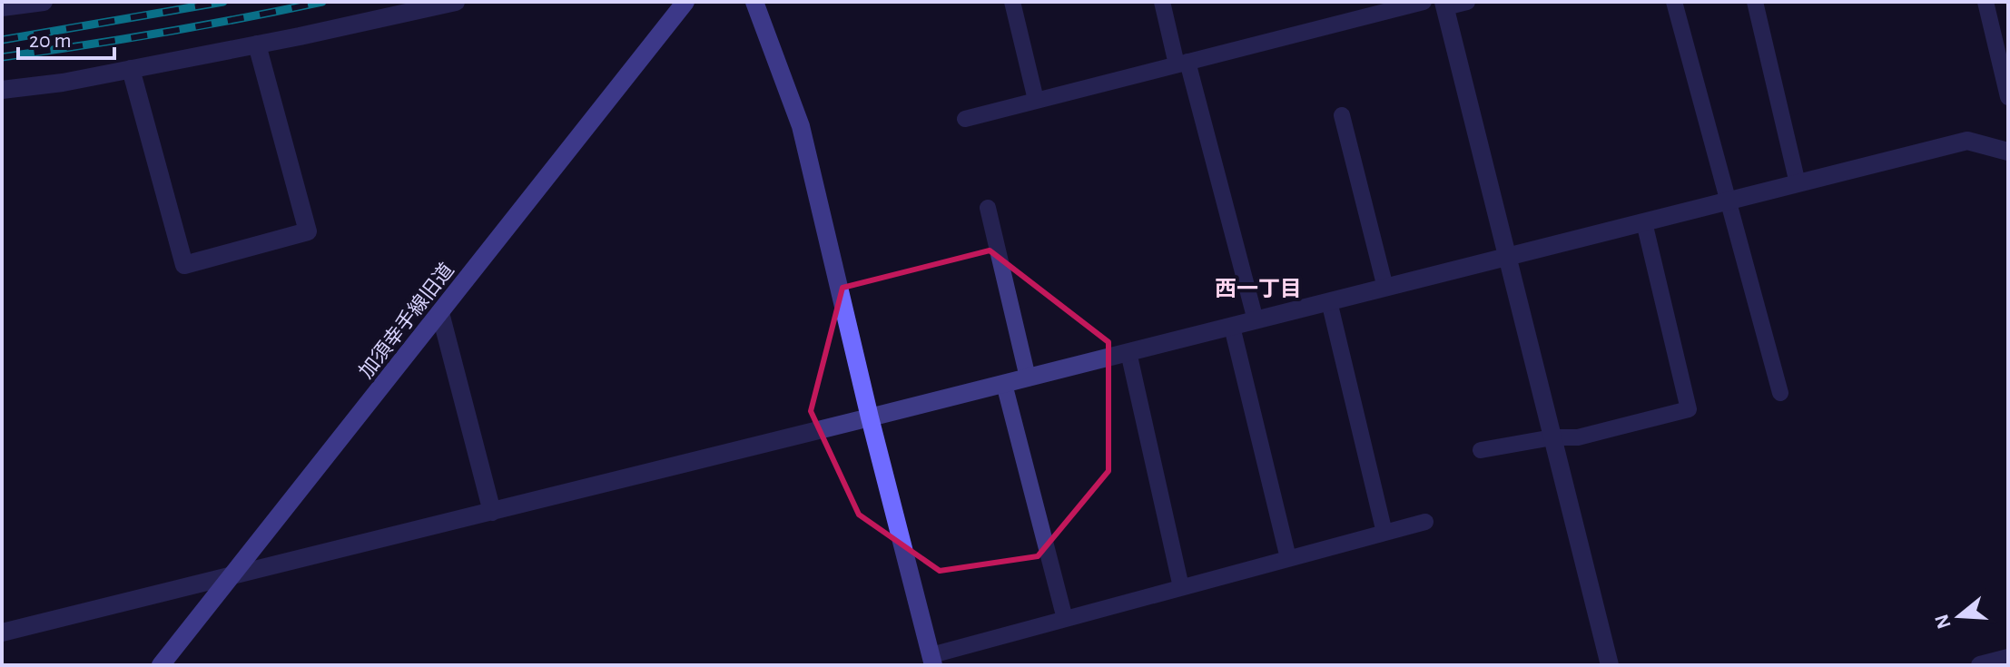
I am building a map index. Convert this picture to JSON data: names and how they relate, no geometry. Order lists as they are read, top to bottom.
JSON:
{
  "streets": {
    "street": ["加須幸手線旧道"]
  },
  "districts": ["西一丁目"],
  "scale_bar": "20 m",
  "north": "left"
}
